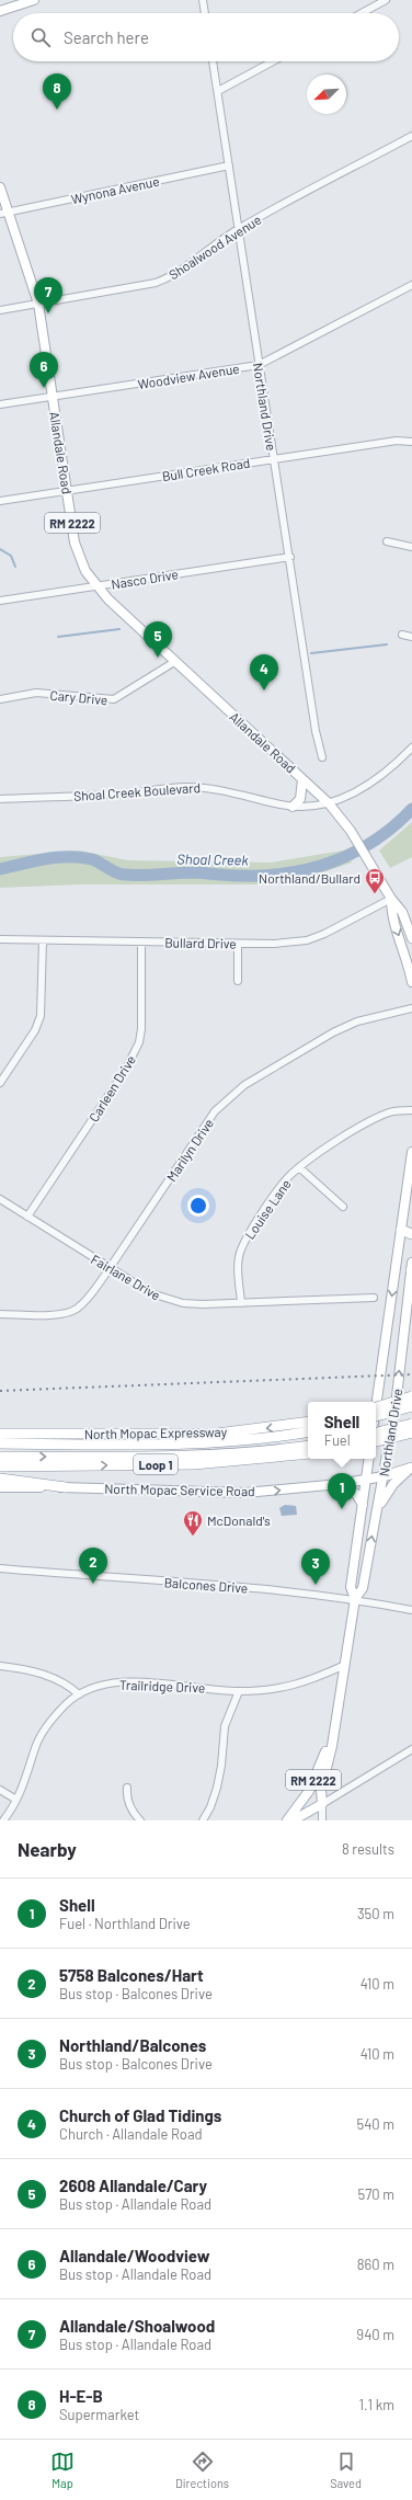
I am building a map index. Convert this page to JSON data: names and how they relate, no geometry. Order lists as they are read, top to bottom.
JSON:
{
  "streets": {
    "highway": ["North Mopac Expressway", "Loop 1"],
    "main road": [
      "Northland Drive",
      "Allandale Road",
      "RM 2222",
      "North Mopac Service Road"
    ],
    "street": [
      "Wynona Avenue",
      "Shoalwood Avenue",
      "Woodview Avenue",
      "Bull Creek Road",
      "Nasco Drive",
      "Cary Drive",
      "Shoal Creek Boulevard",
      "Bullard Drive",
      "Carleen Drive",
      "Marilyn Drive",
      "Louise Lane",
      "Fairlane Drive",
      "Balcones Drive",
      "Trailridge Drive"
    ]
  },
  "crossings": [
    ["Wynona Avenue", "Northland Drive"],
    ["Wynona Avenue", "Allandale Road"],
    ["Shoalwood Avenue", "Northland Drive"],
    ["Shoalwood Avenue", "Allandale Road"],
    ["Woodview Avenue", "Northland Drive"],
    ["Woodview Avenue", "Allandale Road"],
    ["Northland Drive", "Bull Creek Road"],
    ["Northland Drive", "RM 2222"],
    ["Northland Drive", "Nasco Drive"],
    ["Northland Drive", "North Mopac Service Road"],
    ["Northland Drive", "Balcones Drive"],
    ["Northland Drive", "Trailridge Drive"],
    ["Allandale Road", "Bull Creek Road"],
    ["Allandale Road", "RM 2222"],
    ["Allandale Road", "Nasco Drive"],
    ["Allandale Road", "Cary Drive"],
    ["Allandale Road", "Shoal Creek Boulevard"],
    ["RM 2222", "Shoal Creek Boulevard"],
    ["RM 2222", "Bullard Drive"],
    ["Bullard Drive", "Carleen Drive"],
    ["Carleen Drive", "Fairlane Drive"],
    ["Marilyn Drive", "Fairlane Drive"],
    ["Louise Lane", "Fairlane Drive"]
  ],
  "one_way": ["North Mopac Service Road"],
  "water": ["Shoal Creek"],
  "places": {
    "bus stop": ["Northland/Bullard"],
    "restaurant": ["McDonald's"]
  },
  "north": "bottom left",
  "page": {
    "search": "Search here",
    "pins": [
      "8",
      "7",
      "6",
      "5",
      "4",
      "1",
      "2",
      "3"
    ],
    "popup": ["Shell", "Fuel"],
    "heading": ["Nearby", "8 results"],
    "list": [
      {
        "mark": "1",
        "name": "Shell",
        "note": "Fuel · Northland Drive",
        "value": "350 m"
      },
      {
        "mark": "2",
        "name": "5758 Balcones/Hart",
        "note": "Bus stop · Balcones Drive",
        "value": "410 m"
      },
      {
        "mark": "3",
        "name": "Northland/Balcones",
        "note": "Bus stop · Balcones Drive",
        "value": "410 m"
      },
      {
        "mark": "4",
        "name": "Church of Glad Tidings",
        "note": "Church · Allandale Road",
        "value": "540 m"
      },
      {
        "mark": "5",
        "name": "2608 Allandale/Cary",
        "note": "Bus stop · Allandale Road",
        "value": "570 m"
      },
      {
        "mark": "6",
        "name": "Allandale/Woodview",
        "note": "Bus stop · Allandale Road",
        "value": "860 m"
      },
      {
        "mark": "7",
        "name": "Allandale/Shoalwood",
        "note": "Bus stop · Allandale Road",
        "value": "940 m"
      },
      {
        "mark": "8",
        "name": "H-E-B",
        "note": "Supermarket",
        "value": "1.1 km"
      }
    ],
    "nav": ["Map", "Directions", "Saved"]
  }
}
